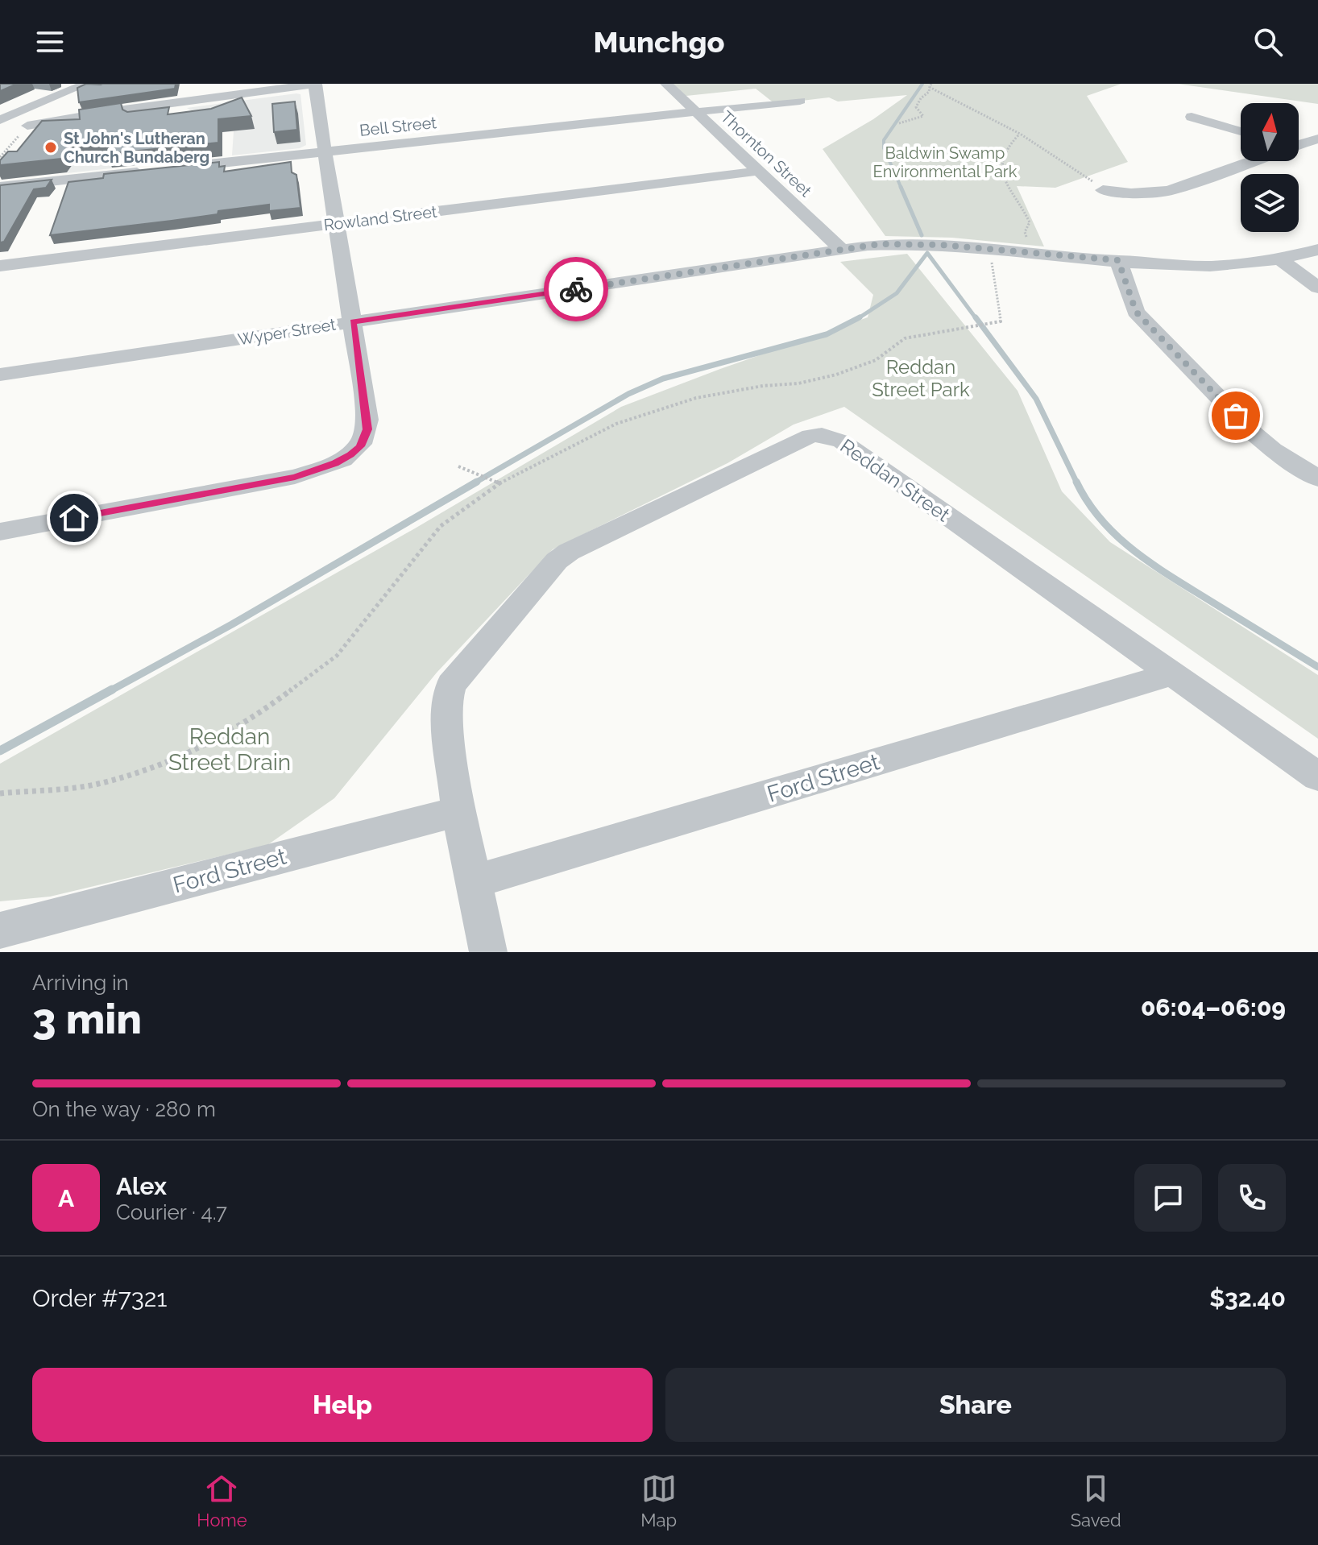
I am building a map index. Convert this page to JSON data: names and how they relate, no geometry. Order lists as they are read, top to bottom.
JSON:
{
  "streets": {
    "street": [
      "Bell Street",
      "Thornton Street",
      "Rowland Street",
      "Wyper Street",
      "Reddan Street",
      "Ford Street"
    ]
  },
  "crossings": [
    ["Bell Street", "Thornton Street"],
    ["Thornton Street", "Rowland Street"],
    ["Thornton Street", "Wyper Street"],
    ["Reddan Street", "Ford Street"]
  ],
  "parks": ["Baldwin Swamp Environmental Park", "Reddan Street Park", "Reddan Street Drain"],
  "places": ["St John's Lutheran Church Bundaberg"],
  "north": "top",
  "page": {
    "header": "Munchgo",
    "heading": ["3 min", "Arriving in", "06:04–06:09"],
    "panel": [
      "Alex",
      "Courier · 4.7",
      "Order #7321",
      "$32.40"
    ],
    "bar": "On the way · 280 m",
    "round": "A",
    "buttons": ["Help", "Share"],
    "tabs": ["Home", "Map", "Saved"]
  }
}
